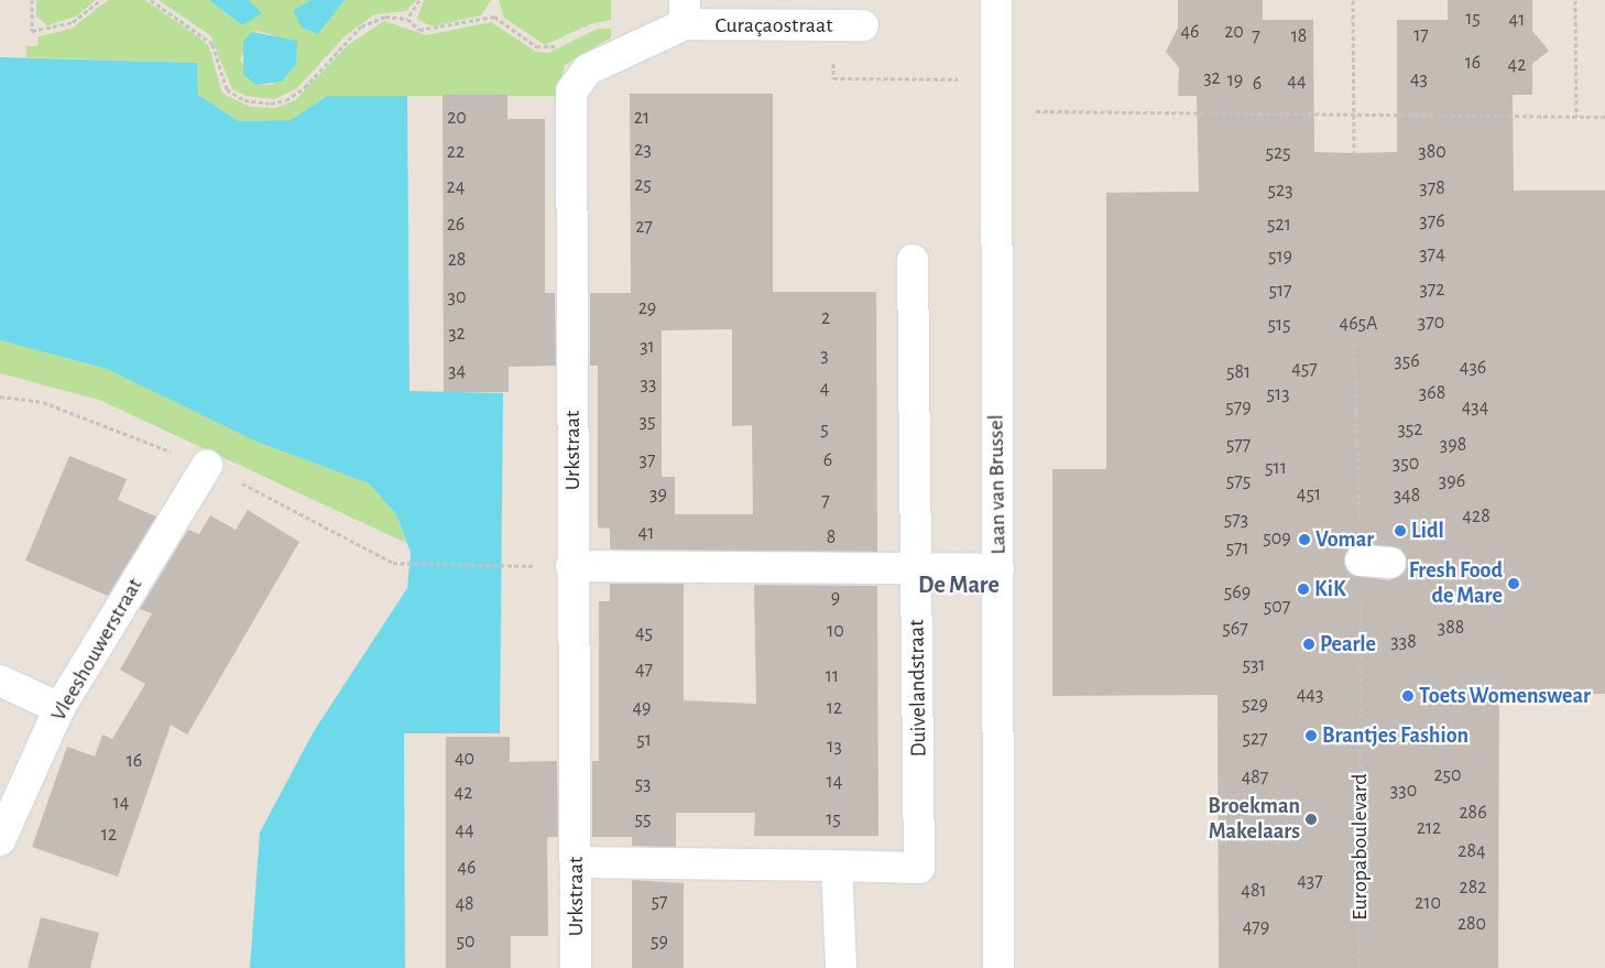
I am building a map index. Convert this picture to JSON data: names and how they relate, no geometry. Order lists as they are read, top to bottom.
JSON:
{
  "streets": {
    "street": [
      "Curaçaostraat",
      "Urkstraat",
      "Laan van Brussel",
      "Vleeshouwerstraat",
      "Duivelandstraat"
    ],
    "path": ["Europaboulevard"]
  },
  "crossings": [
    ["Curaçaostraat", "Urkstraat"],
    ["Urkstraat", "Duivelandstraat"]
  ],
  "districts": ["De Mare"],
  "places": [
    "Lidl",
    "Vomar",
    "Fresh Food de Mare",
    "KiK",
    "Pearle",
    "Toets Womenswear",
    "Brantjes Fashion",
    "Broekman Makelaars"
  ],
  "house_numbers": [
    "15",
    "41",
    "46",
    "20",
    "17",
    "7",
    "18",
    "16",
    "42",
    "32",
    "43",
    "19",
    "44",
    "6",
    "20",
    "21",
    "23",
    "22",
    "380",
    "525",
    "25",
    "24",
    "378",
    "523",
    "376",
    "26",
    "521",
    "27",
    "374",
    "519",
    "28",
    "372",
    "517",
    "30",
    "29",
    "2",
    "370",
    "465A",
    "515",
    "32",
    "31",
    "3",
    "356",
    "436",
    "457",
    "34",
    "581",
    "33",
    "4",
    "368",
    "513",
    "579",
    "434",
    "35",
    "5",
    "352",
    "577",
    "398",
    "37",
    "6",
    "350",
    "511",
    "575",
    "396",
    "39",
    "451",
    "348",
    "7",
    "428",
    "573",
    "41",
    "8",
    "509",
    "571",
    "569",
    "9",
    "507",
    "388",
    "567",
    "10",
    "45",
    "338",
    "531",
    "47",
    "11",
    "443",
    "529",
    "49",
    "12",
    "527",
    "51",
    "13",
    "40",
    "16",
    "250",
    "487",
    "14",
    "53",
    "330",
    "42",
    "14",
    "286",
    "55",
    "15",
    "212",
    "44",
    "12",
    "284",
    "46",
    "437",
    "282",
    "481",
    "57",
    "210",
    "48",
    "280",
    "479",
    "50",
    "59"
  ]
}
